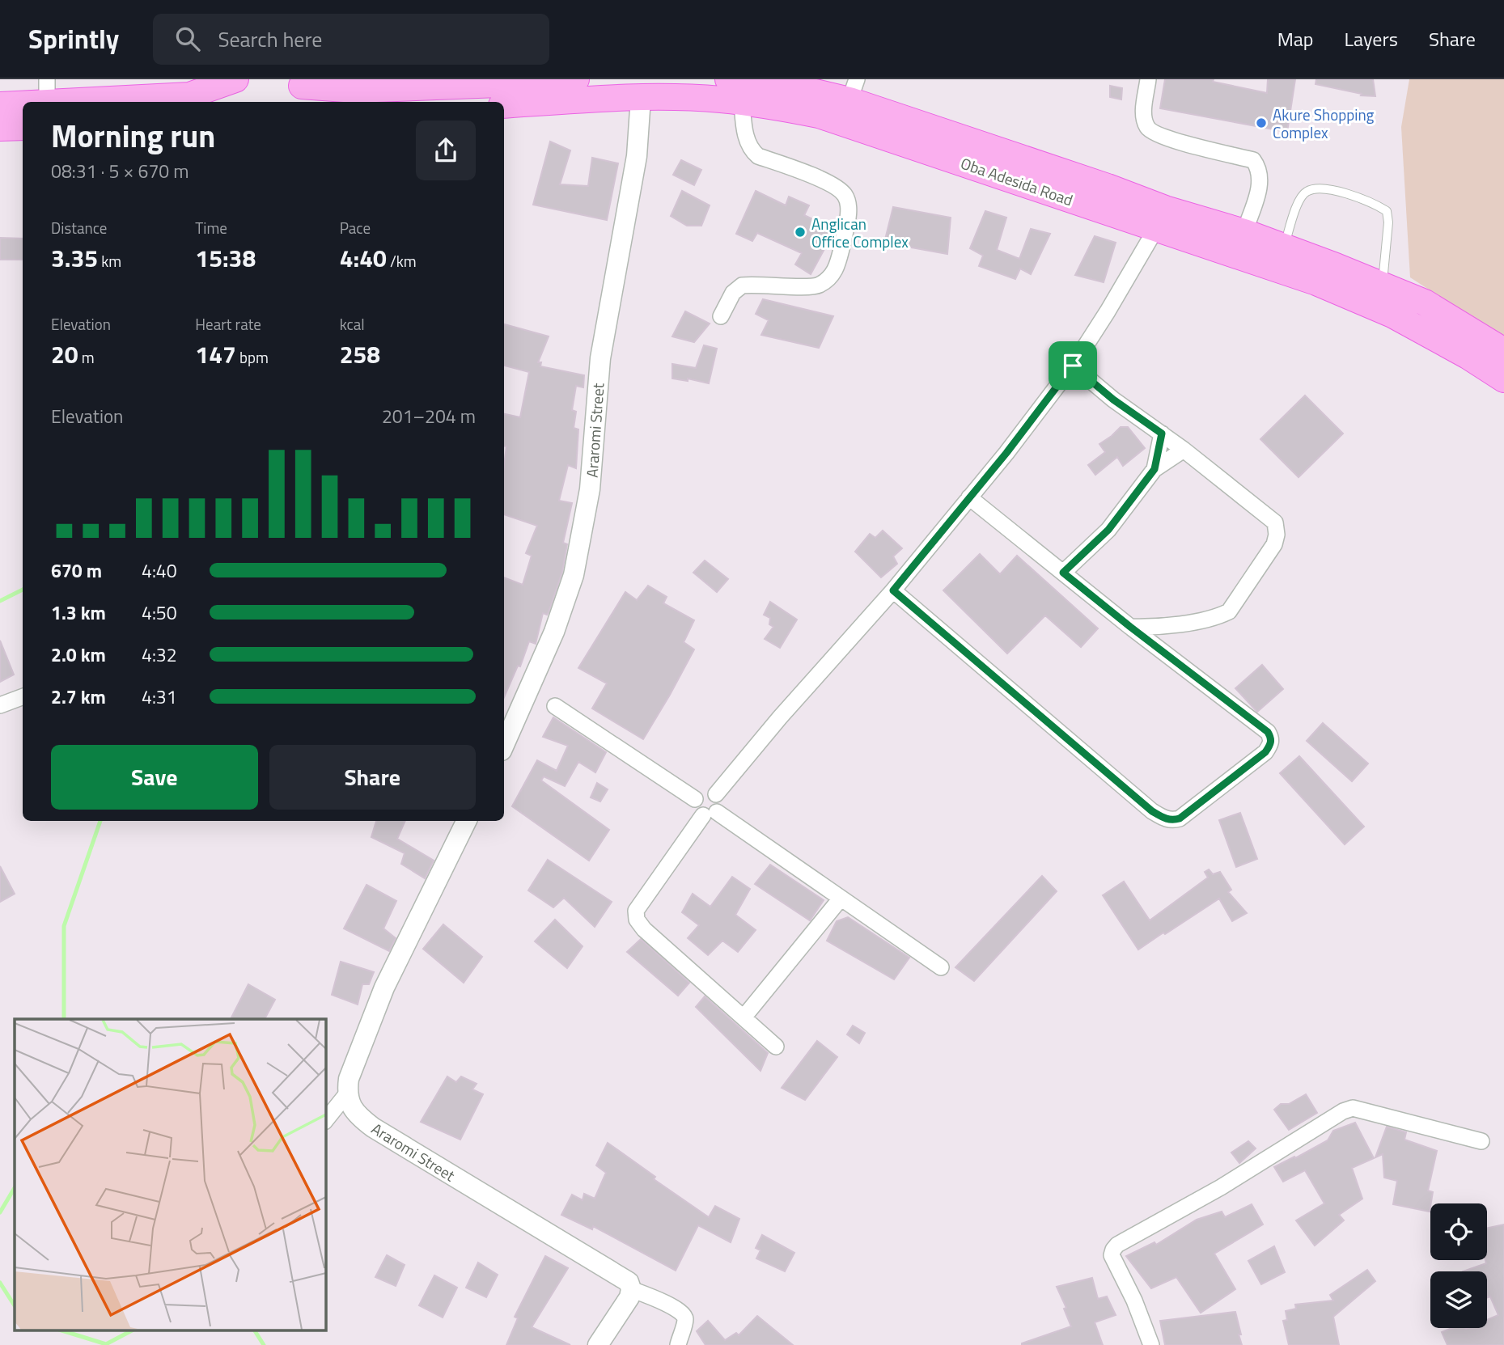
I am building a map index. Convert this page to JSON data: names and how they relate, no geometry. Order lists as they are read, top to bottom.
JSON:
{
  "streets": {
    "main road": ["Oba Adesida Road"],
    "street": ["Araromi Street"]
  },
  "crossings": [
    ["Oba Adesida Road", "Araromi Street"]
  ],
  "places": ["Akure Shopping Complex", "Anglican Office Complex"],
  "page": {
    "header": "Sprintly",
    "search": "Search here",
    "nav": ["Map", "Layers", "Share"],
    "heading": ["Morning run", "08:31 · 5 × 670 m"],
    "stats": [
      ["Distance", "3.35 km"],
      ["Time", "15:38"],
      ["Pace", "4:40 /km"],
      ["Elevation", "20 m"],
      ["Heart rate", "147 bpm"],
      ["kcal", "258"]
    ],
    "chart": ["Elevation", "201–204 m"],
    "list": [
      {
        "name": "670 m",
        "note": "4:40"
      },
      {
        "name": "1.3 km",
        "note": "4:50"
      },
      {
        "name": "2.0 km",
        "note": "4:32"
      },
      {
        "name": "2.7 km",
        "note": "4:31"
      }
    ],
    "buttons": ["Save", "Share"]
  }
}
